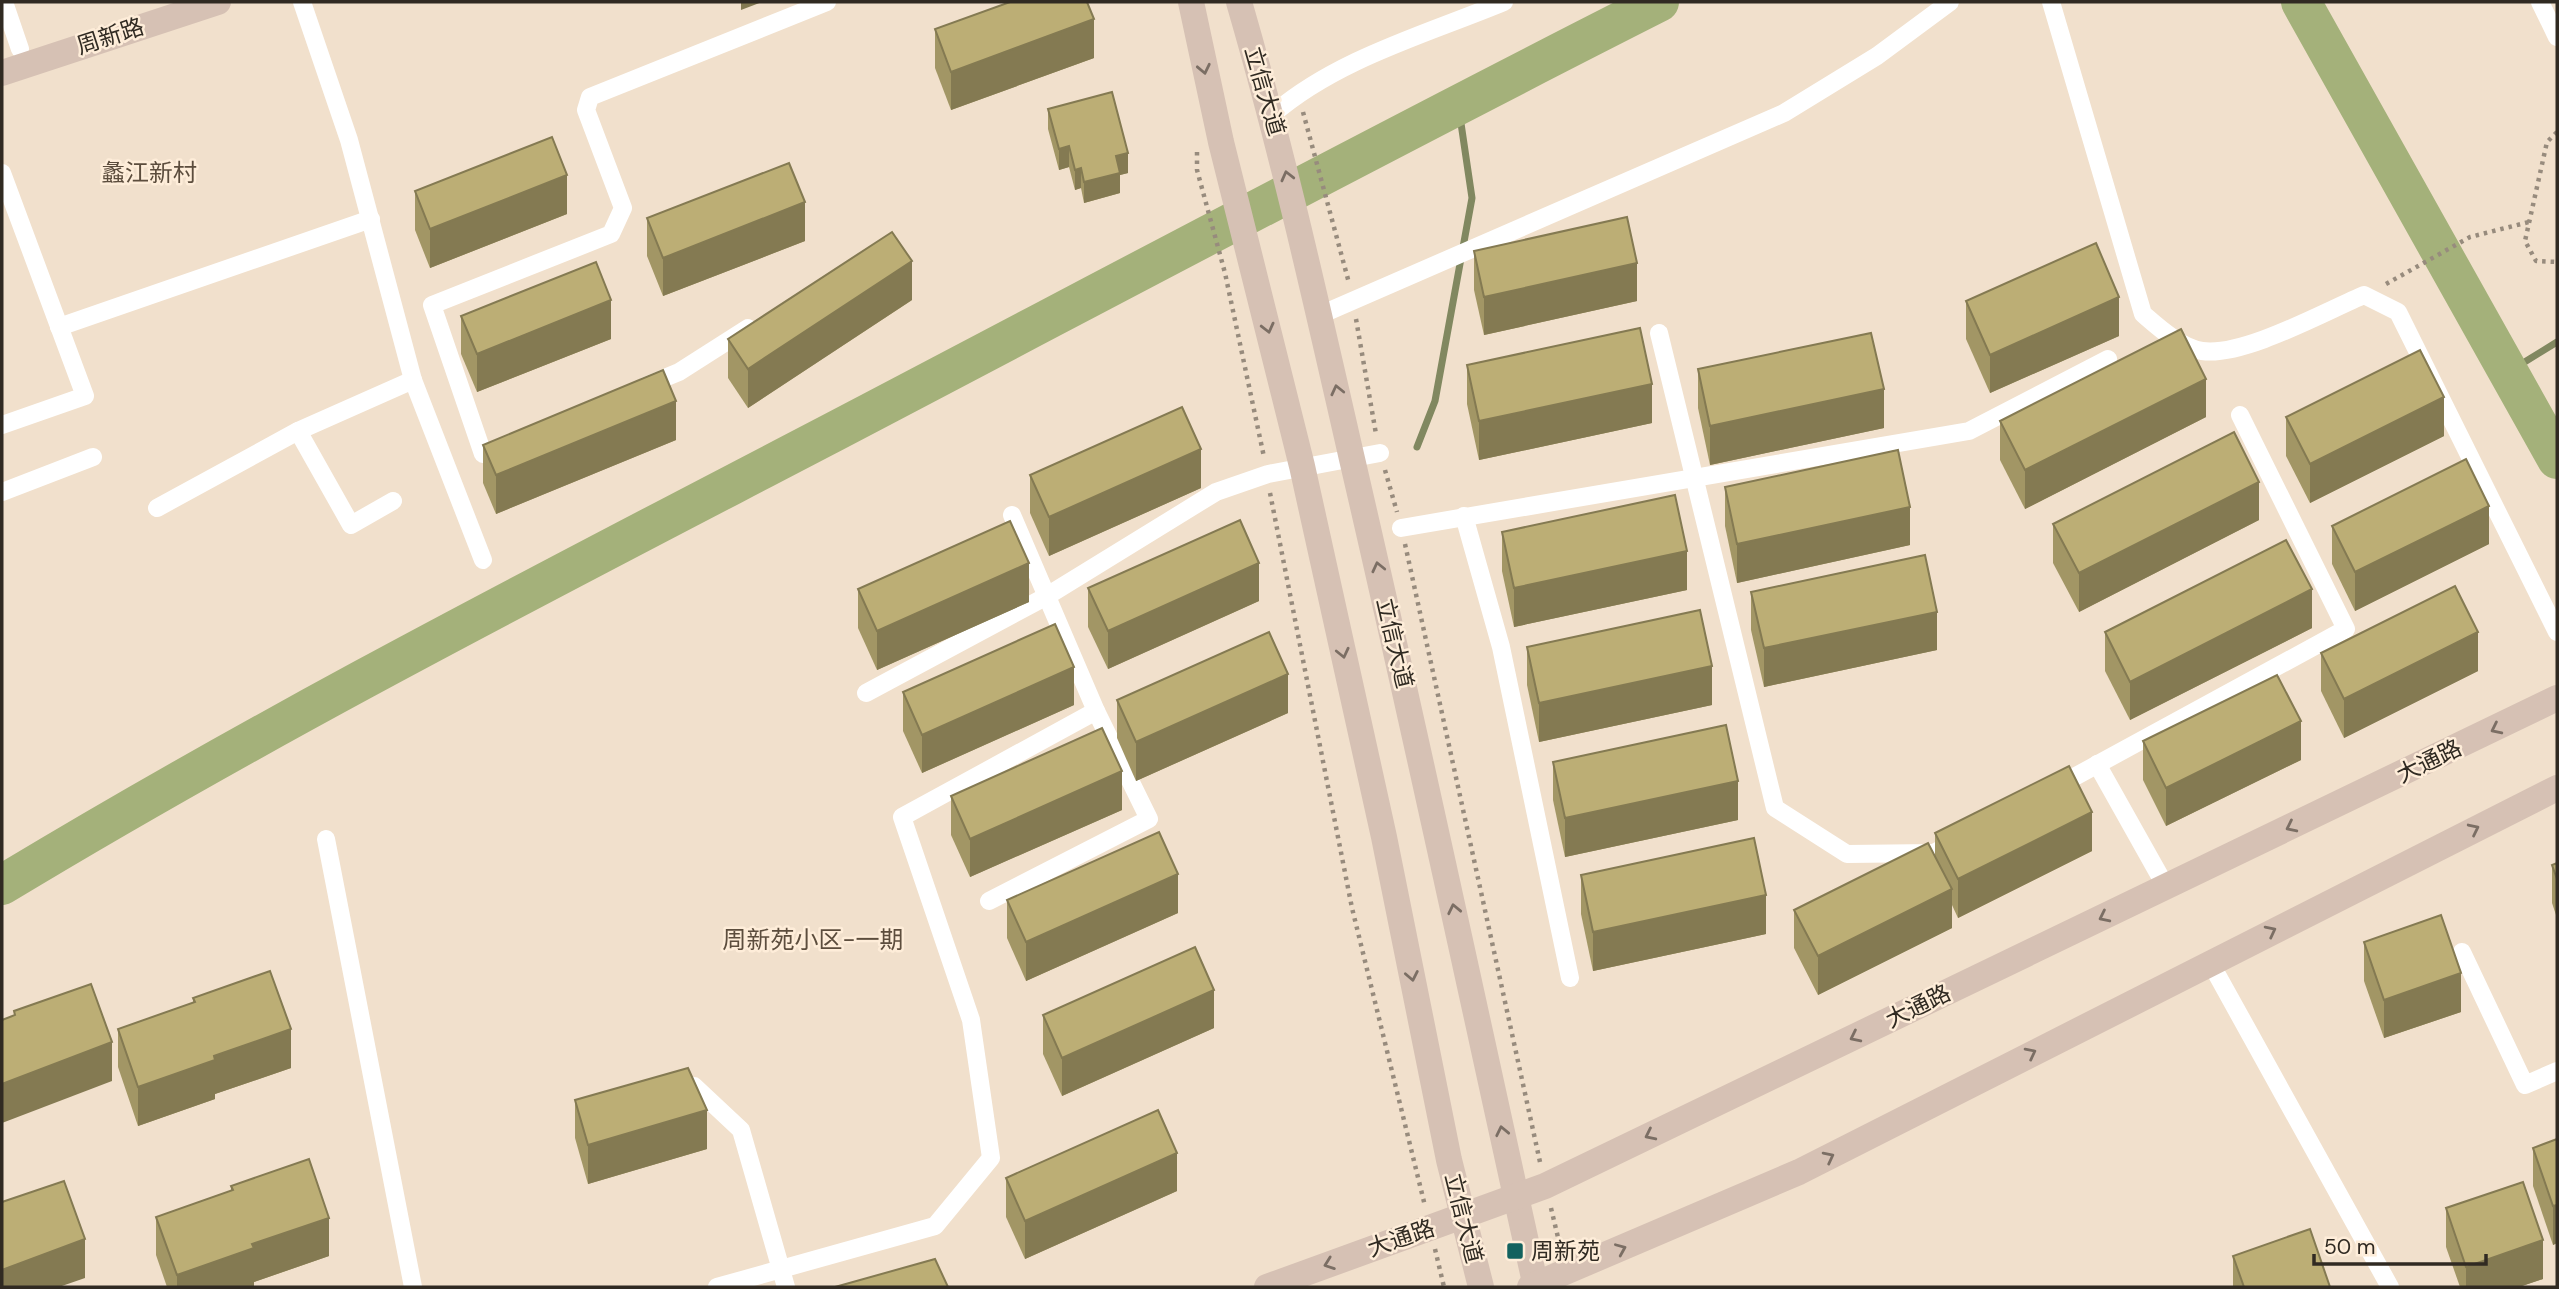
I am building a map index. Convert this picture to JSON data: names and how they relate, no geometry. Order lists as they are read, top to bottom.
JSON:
{
  "streets": {
    "street": ["周新路", "立信大道", "大通路"]
  },
  "crossings": [
    ["立信大道", "大通路"]
  ],
  "districts": ["蠡江新村", "周新苑小区-一期"],
  "places": {
    "transit": ["周新苑"]
  },
  "scale_bar": "50 m"
}
